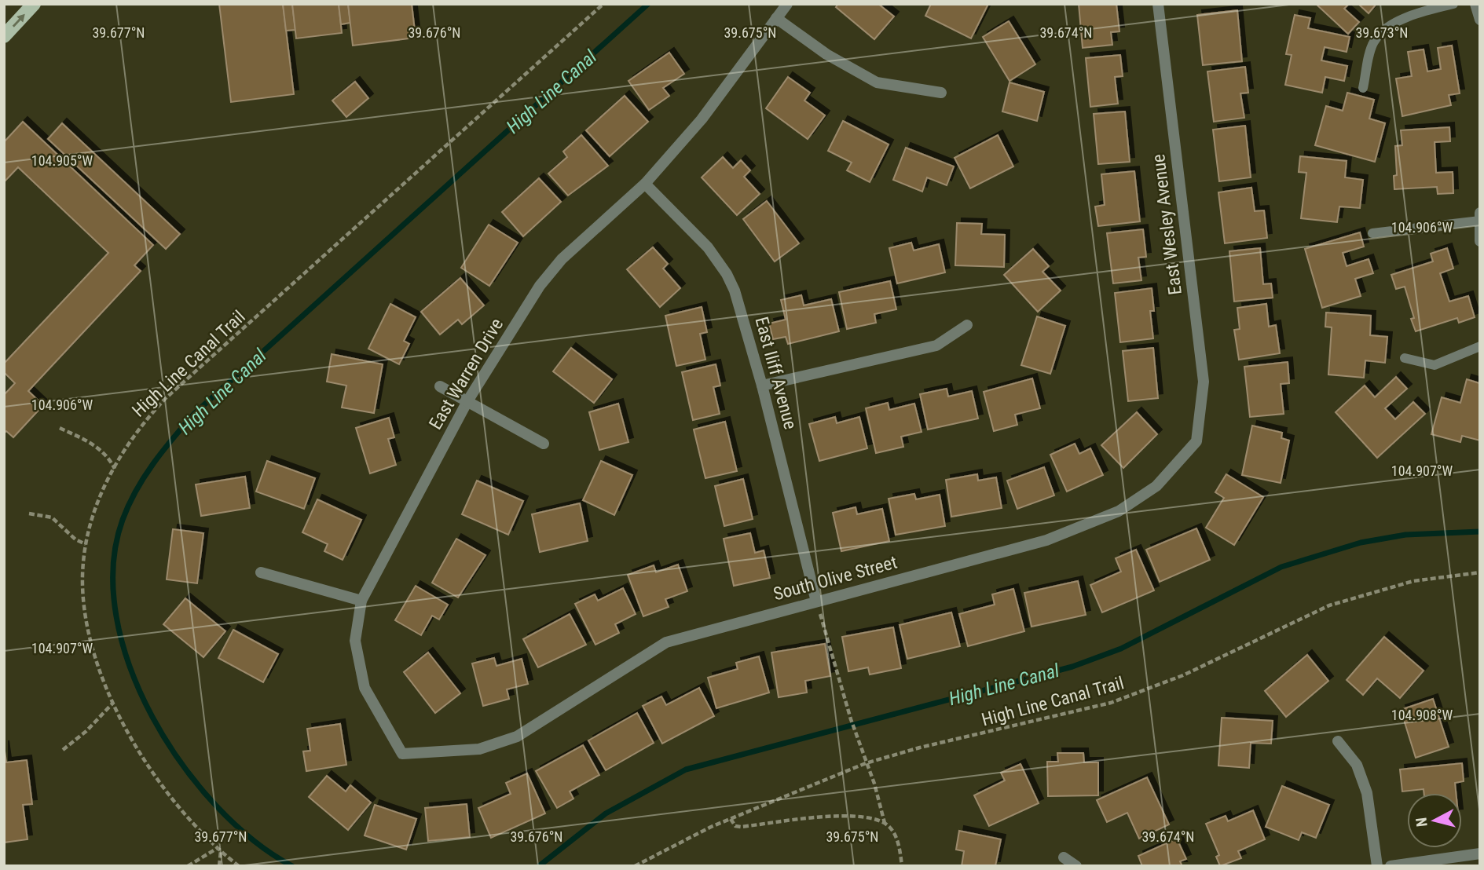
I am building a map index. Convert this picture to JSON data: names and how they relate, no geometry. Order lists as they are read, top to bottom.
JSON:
{
  "streets": {
    "street": [
      "East Wesley Avenue",
      "East Iliff Avenue",
      "East Warren Drive",
      "South Olive Street"
    ],
    "path": ["High Line Canal Trail"]
  },
  "crossings": [
    ["East Wesley Avenue", "South Olive Street"],
    ["East Iliff Avenue", "East Warren Drive"],
    ["East Iliff Avenue", "South Olive Street"],
    ["East Warren Drive", "South Olive Street"]
  ],
  "water": ["High Line Canal"],
  "north": "left",
  "coordinates": [
    "39.677°N",
    "39.676°N",
    "39.675°N",
    "39.674°N",
    "39.673°N",
    "104.905°W",
    "104.906°W",
    "104.907°W",
    "104.908°W"
  ]
}
